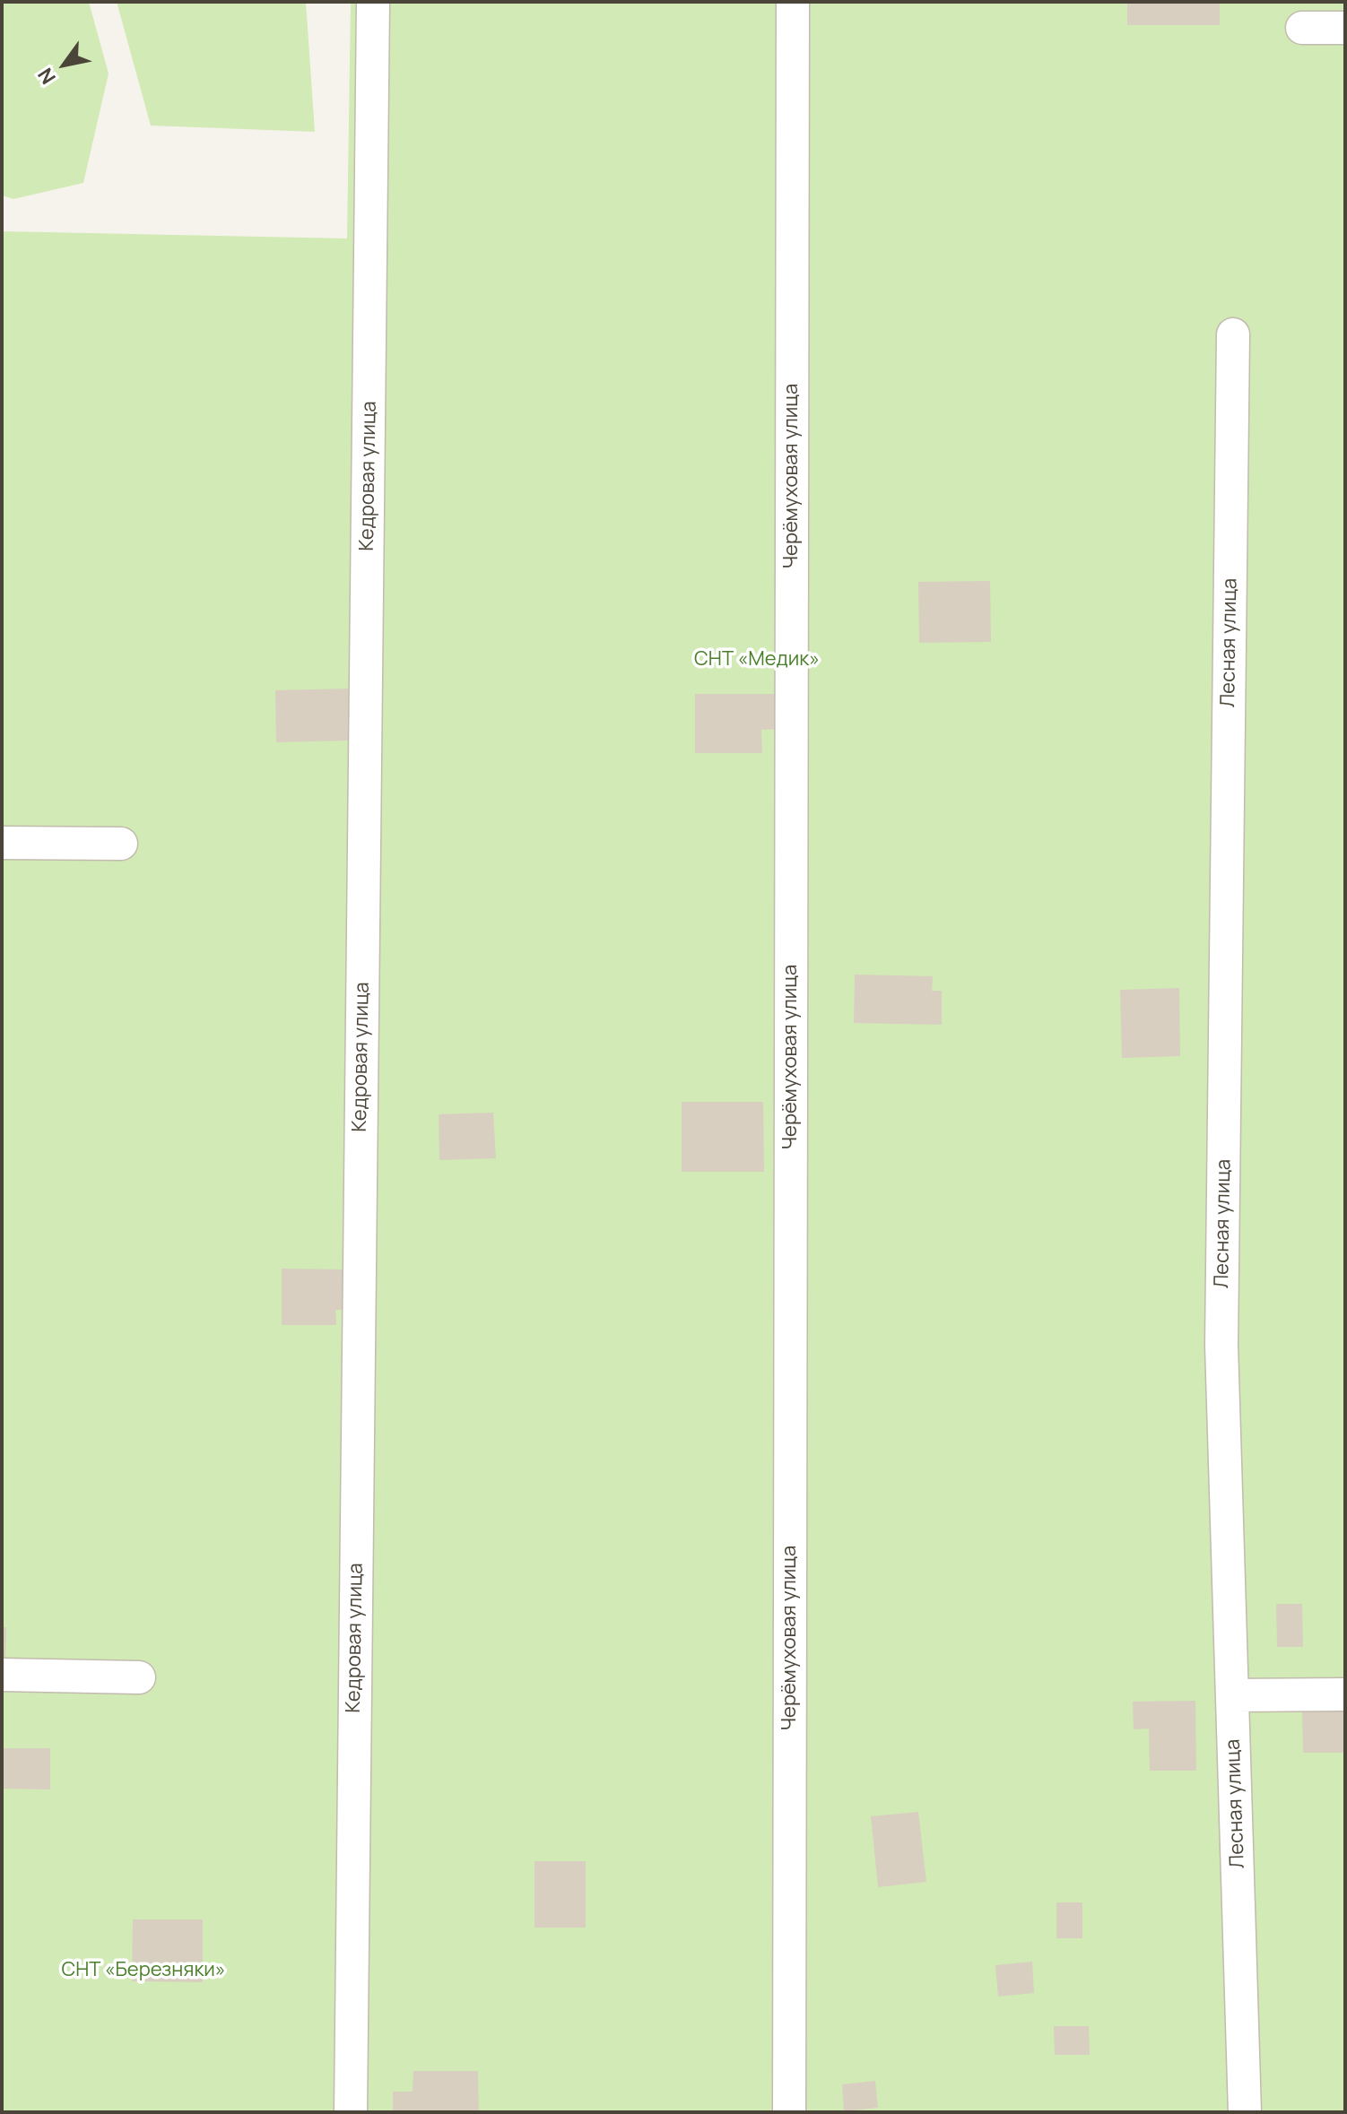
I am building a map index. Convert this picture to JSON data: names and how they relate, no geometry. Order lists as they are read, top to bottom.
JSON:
{
  "streets": {
    "street": ["Кедровая улица", "Черёмуховая улица", "Лесная улица"]
  },
  "parks": ["СНТ «Медик»", "СНТ «Березняки»"],
  "north": "bottom left"
}
